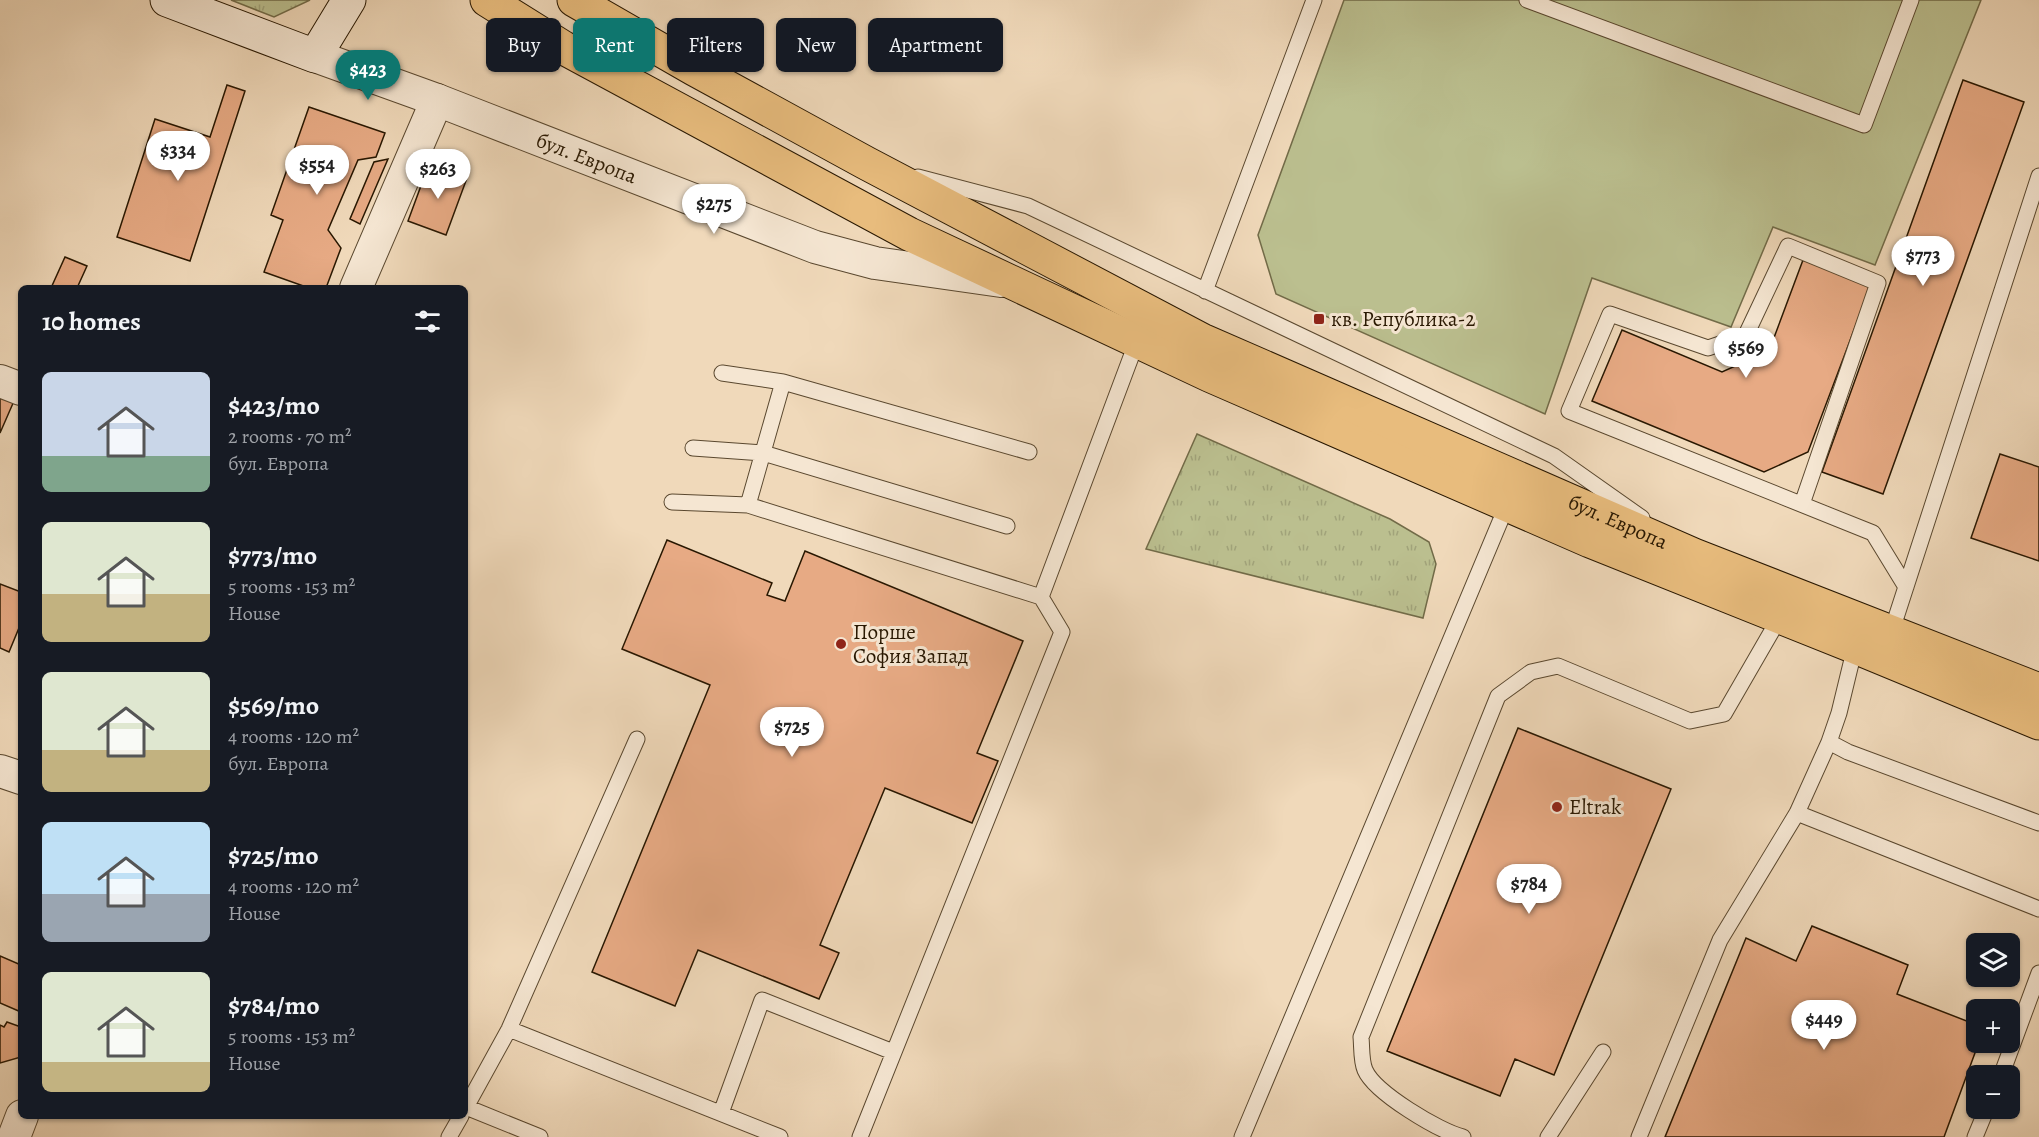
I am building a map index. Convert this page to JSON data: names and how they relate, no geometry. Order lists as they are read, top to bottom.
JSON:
{
  "streets": {
    "main road": ["бул. Европа"]
  },
  "places": {
    "transit": ["кв. Република-2"],
    "other": ["Порше София Запад", "Eltrak"]
  },
  "page": {
    "chip": [
      "Buy",
      "Rent",
      "Filters",
      "New",
      "Apartment"
    ],
    "price": [
      "$423",
      "$334",
      "$554",
      "$263",
      "$275",
      "$773",
      "$569",
      "$725",
      "$784",
      "$449"
    ],
    "heading": "10 homes",
    "list": [
      {
        "name": "$423/mo",
        "note": "2 rooms · 70 m² · бул. Европа"
      },
      {
        "name": "$773/mo",
        "note": "5 rooms · 153 m² · House"
      },
      {
        "name": "$569/mo",
        "note": "4 rooms · 120 m² · бул. Европа"
      },
      {
        "name": "$725/mo",
        "note": "4 rooms · 120 m² · House"
      },
      {
        "name": "$784/mo",
        "note": "5 rooms · 153 m² · House"
      }
    ],
    "map_buttons": ["+", "−"]
  }
}
